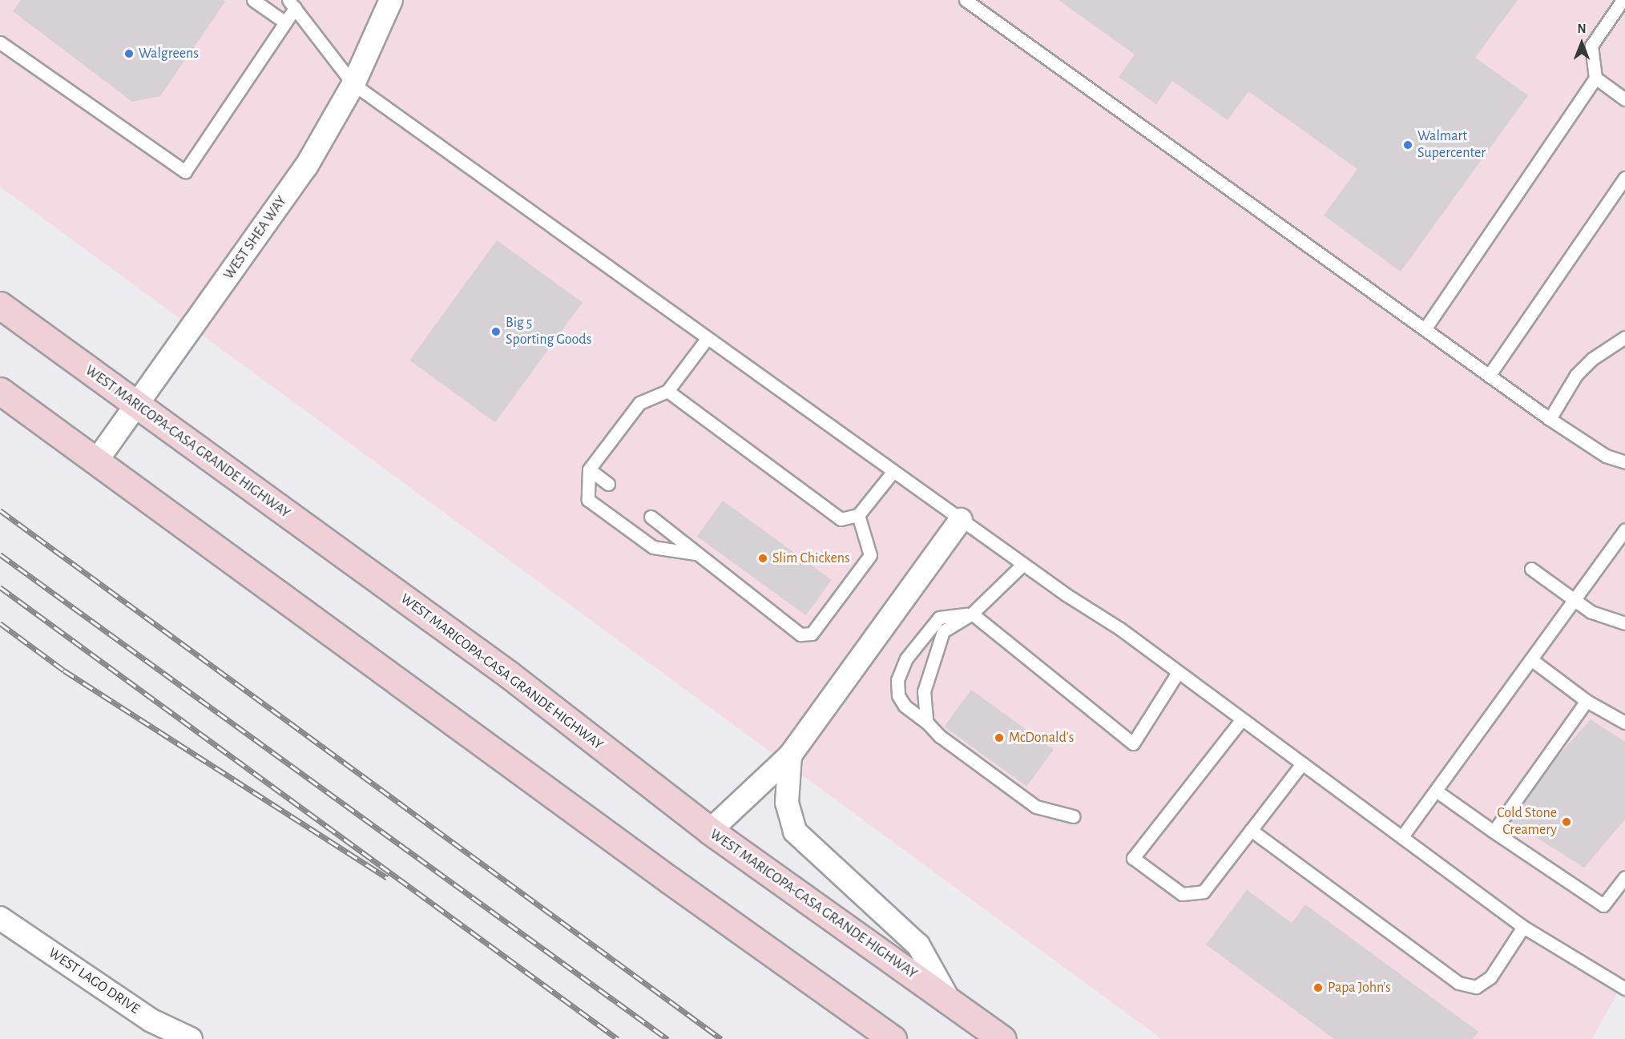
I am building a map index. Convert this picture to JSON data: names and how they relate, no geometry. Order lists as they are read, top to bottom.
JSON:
{
  "streets": {
    "main road": ["WEST MARICOPA-CASA GRANDE HIGHWAY"],
    "street": ["WEST SHEA WAY", "WEST LAGO DRIVE"]
  },
  "crossings": [
    ["WEST SHEA WAY", "WEST MARICOPA-CASA GRANDE HIGHWAY"]
  ],
  "places": [
    "Walgreens",
    "Walmart Supercenter",
    "Big 5 Sporting Goods",
    "Slim Chickens",
    "McDonald's",
    "Cold Stone Creamery",
    "Papa John's"
  ],
  "north": "top"
}
